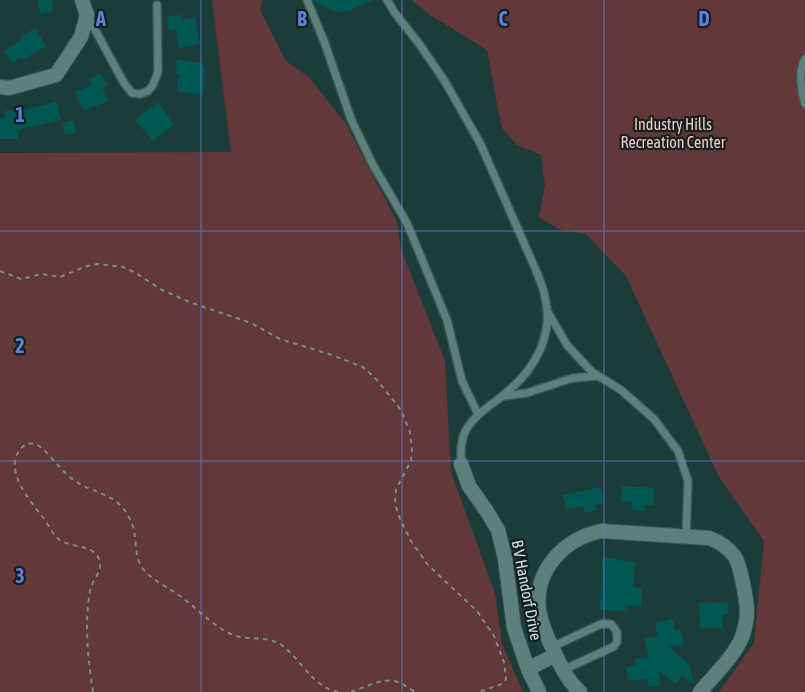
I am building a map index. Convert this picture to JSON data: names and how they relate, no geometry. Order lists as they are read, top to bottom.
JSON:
{
  "streets": {
    "street": ["B V Handorf Drive"]
  },
  "parks": ["Industry Hills Recreation Center"],
  "grid": {
    "columns": [
      "A",
      "B",
      "C",
      "D"
    ],
    "rows": ["1", "2", "3"]
  }
}
